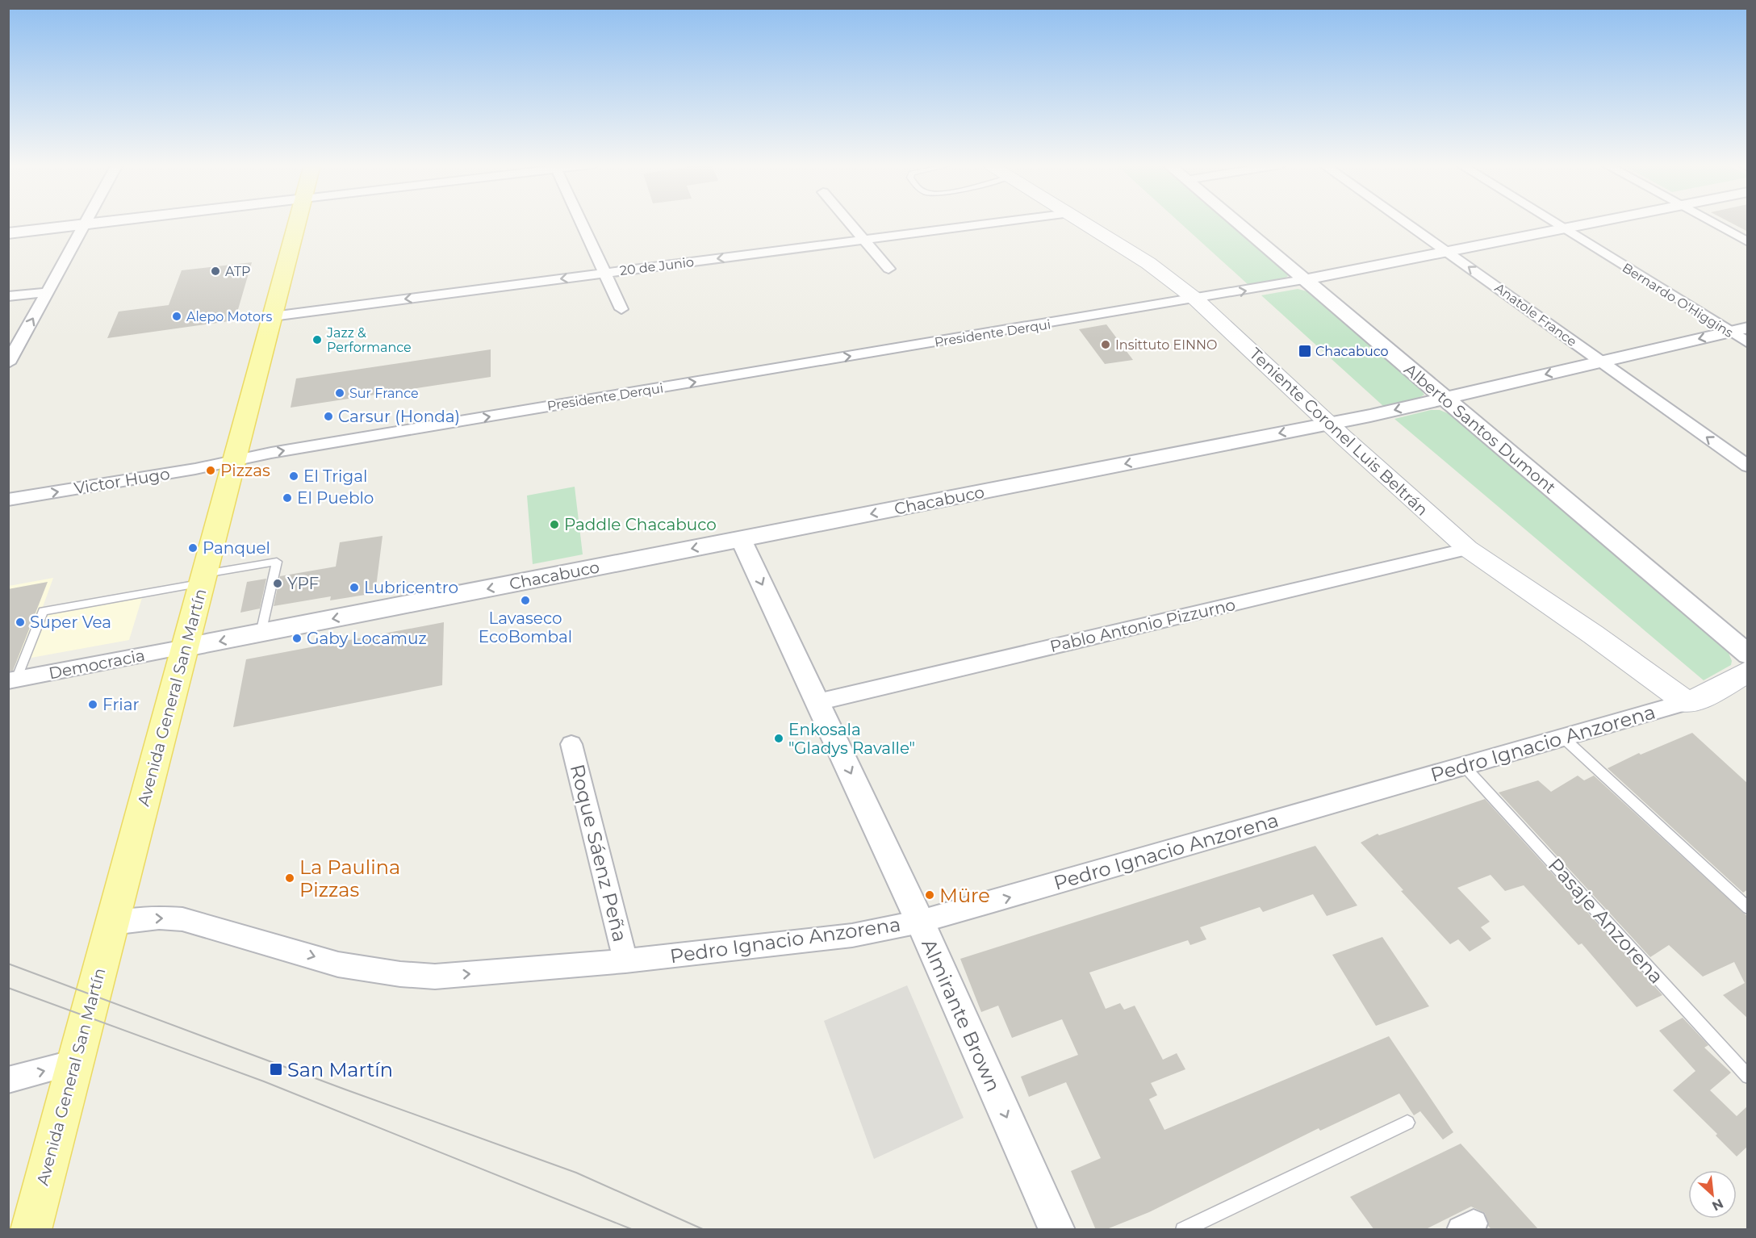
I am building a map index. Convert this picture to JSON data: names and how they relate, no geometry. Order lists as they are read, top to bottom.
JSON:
{
  "streets": {
    "main road": ["Teniente Coronel Luis Beltrán", "Avenida General San Martín", "Pedro Ignacio Anzorena"],
    "street": [
      "20 de Junio",
      "Bernardo O'Higgins",
      "Anatole France",
      "Presidente Derqui",
      "Alberto Santos Dumont",
      "Victor Hugo",
      "Chacabuco",
      "Pablo Antonio Pizzurno",
      "Democracia",
      "Roque Sáenz Peña",
      "Almirante Brown"
    ],
    "lane": ["Pasaje Anzorena"]
  },
  "crossings": [
    ["20 de Junio", "Avenida General San Martín"],
    ["Bernardo O'Higgins", "Presidente Derqui"],
    ["Bernardo O'Higgins", "Chacabuco"],
    ["Anatole France", "Presidente Derqui"],
    ["Anatole France", "Chacabuco"],
    ["Presidente Derqui", "Alberto Santos Dumont"],
    ["Presidente Derqui", "Teniente Coronel Luis Beltrán"],
    ["Presidente Derqui", "Victor Hugo"],
    ["Presidente Derqui", "Avenida General San Martín"],
    ["Alberto Santos Dumont", "Chacabuco"],
    ["Teniente Coronel Luis Beltrán", "Chacabuco"],
    ["Teniente Coronel Luis Beltrán", "Pablo Antonio Pizzurno"],
    ["Teniente Coronel Luis Beltrán", "Pedro Ignacio Anzorena"],
    ["Victor Hugo", "Avenida General San Martín"],
    ["Chacabuco", "Democracia"],
    ["Chacabuco", "Avenida General San Martín"],
    ["Chacabuco", "Almirante Brown"],
    ["Pablo Antonio Pizzurno", "Almirante Brown"],
    ["Democracia", "Avenida General San Martín"],
    ["Avenida General San Martín", "Pedro Ignacio Anzorena"],
    ["Pedro Ignacio Anzorena", "Roque Sáenz Peña"],
    ["Pedro Ignacio Anzorena", "Pasaje Anzorena"],
    ["Pedro Ignacio Anzorena", "Almirante Brown"]
  ],
  "one_way": [
    "20 de Junio",
    "Anatole France",
    "Presidente Derqui",
    "Victor Hugo",
    "Chacabuco",
    "Pedro Ignacio Anzorena",
    "Almirante Brown"
  ],
  "places": {
    "other": [
      "ATP",
      "Alepo Motors",
      "Jazz & Performance",
      "Insittuto EINNO",
      "Sur France",
      "Carsur (Honda)",
      "Pizzas",
      "El Trigal",
      "El Pueblo",
      "Paddle Chacabuco",
      "Panquel",
      "YPF",
      "Lubricentro",
      "Lavaseco EcoBombal",
      "Super Vea",
      "Gaby Locamuz",
      "Friar",
      "Enkosala \"Gladys Ravalle\"",
      "La Paulina Pizzas",
      "Müre"
    ],
    "transit": ["Chacabuco", "San Martín"]
  },
  "north": "bottom right"
}
